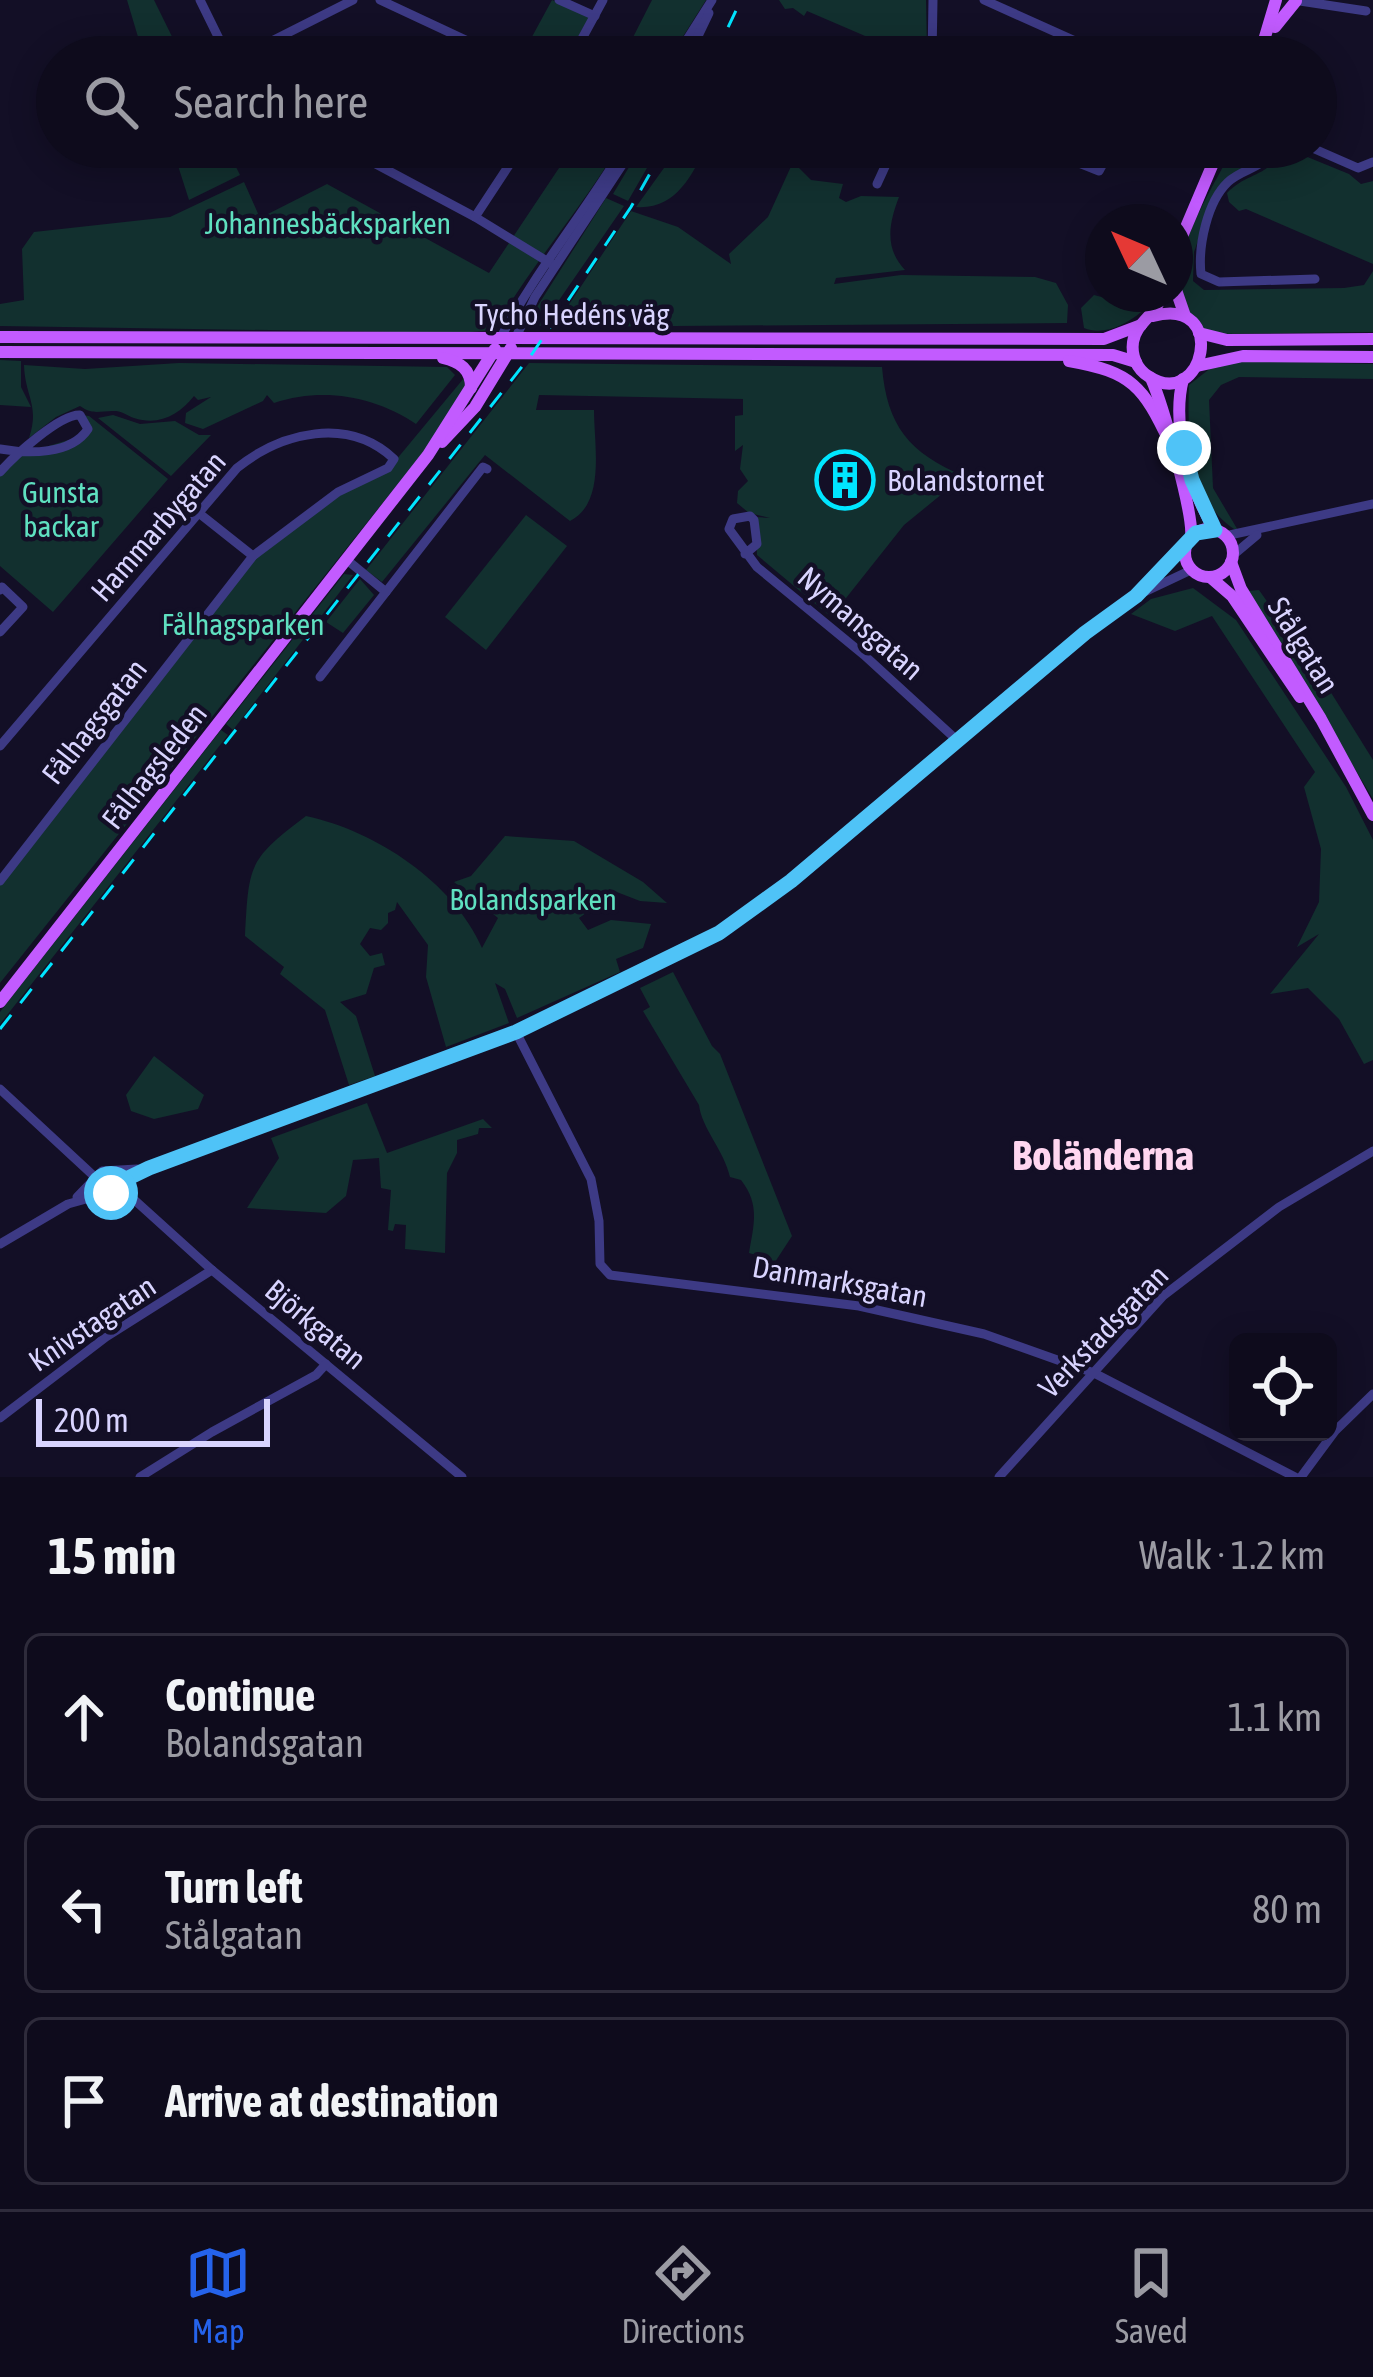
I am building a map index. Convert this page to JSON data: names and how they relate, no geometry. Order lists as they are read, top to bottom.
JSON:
{
  "streets": {
    "main road": ["Tycho Hedéns väg", "Stålgatan", "Fålhagsleden"],
    "street": [
      "Hammarbygatan",
      "Nymansgatan",
      "Fålhagsgatan",
      "Danmarksgatan",
      "Knivstagatan",
      "Björkgatan",
      "Verkstadsgatan"
    ]
  },
  "crossings": [
    ["Tycho Hedéns väg", "Fålhagsleden"],
    ["Hammarbygatan", "Fålhagsgatan"],
    ["Danmarksgatan", "Verkstadsgatan"],
    ["Knivstagatan", "Björkgatan"]
  ],
  "districts": ["Boländerna"],
  "parks": [
    "Johannesbäcksparken",
    "Gunsta backar",
    "Fålhagsparken",
    "Bolandsparken"
  ],
  "places": {
    "building": ["Bolandstornet"]
  },
  "scale_bar": "200 m",
  "north": "top left",
  "page": {
    "search": "Search here",
    "scale": "200 m",
    "heading": ["15 min", "Walk · 1.2 km"],
    "list": [
      ["Continue", "Bolandsgatan", "1.1 km"],
      ["Turn left", "Stålgatan", "80 m"],
      "Arrive at destination"
    ],
    "nav": ["Map", "Directions", "Saved"]
  }
}
